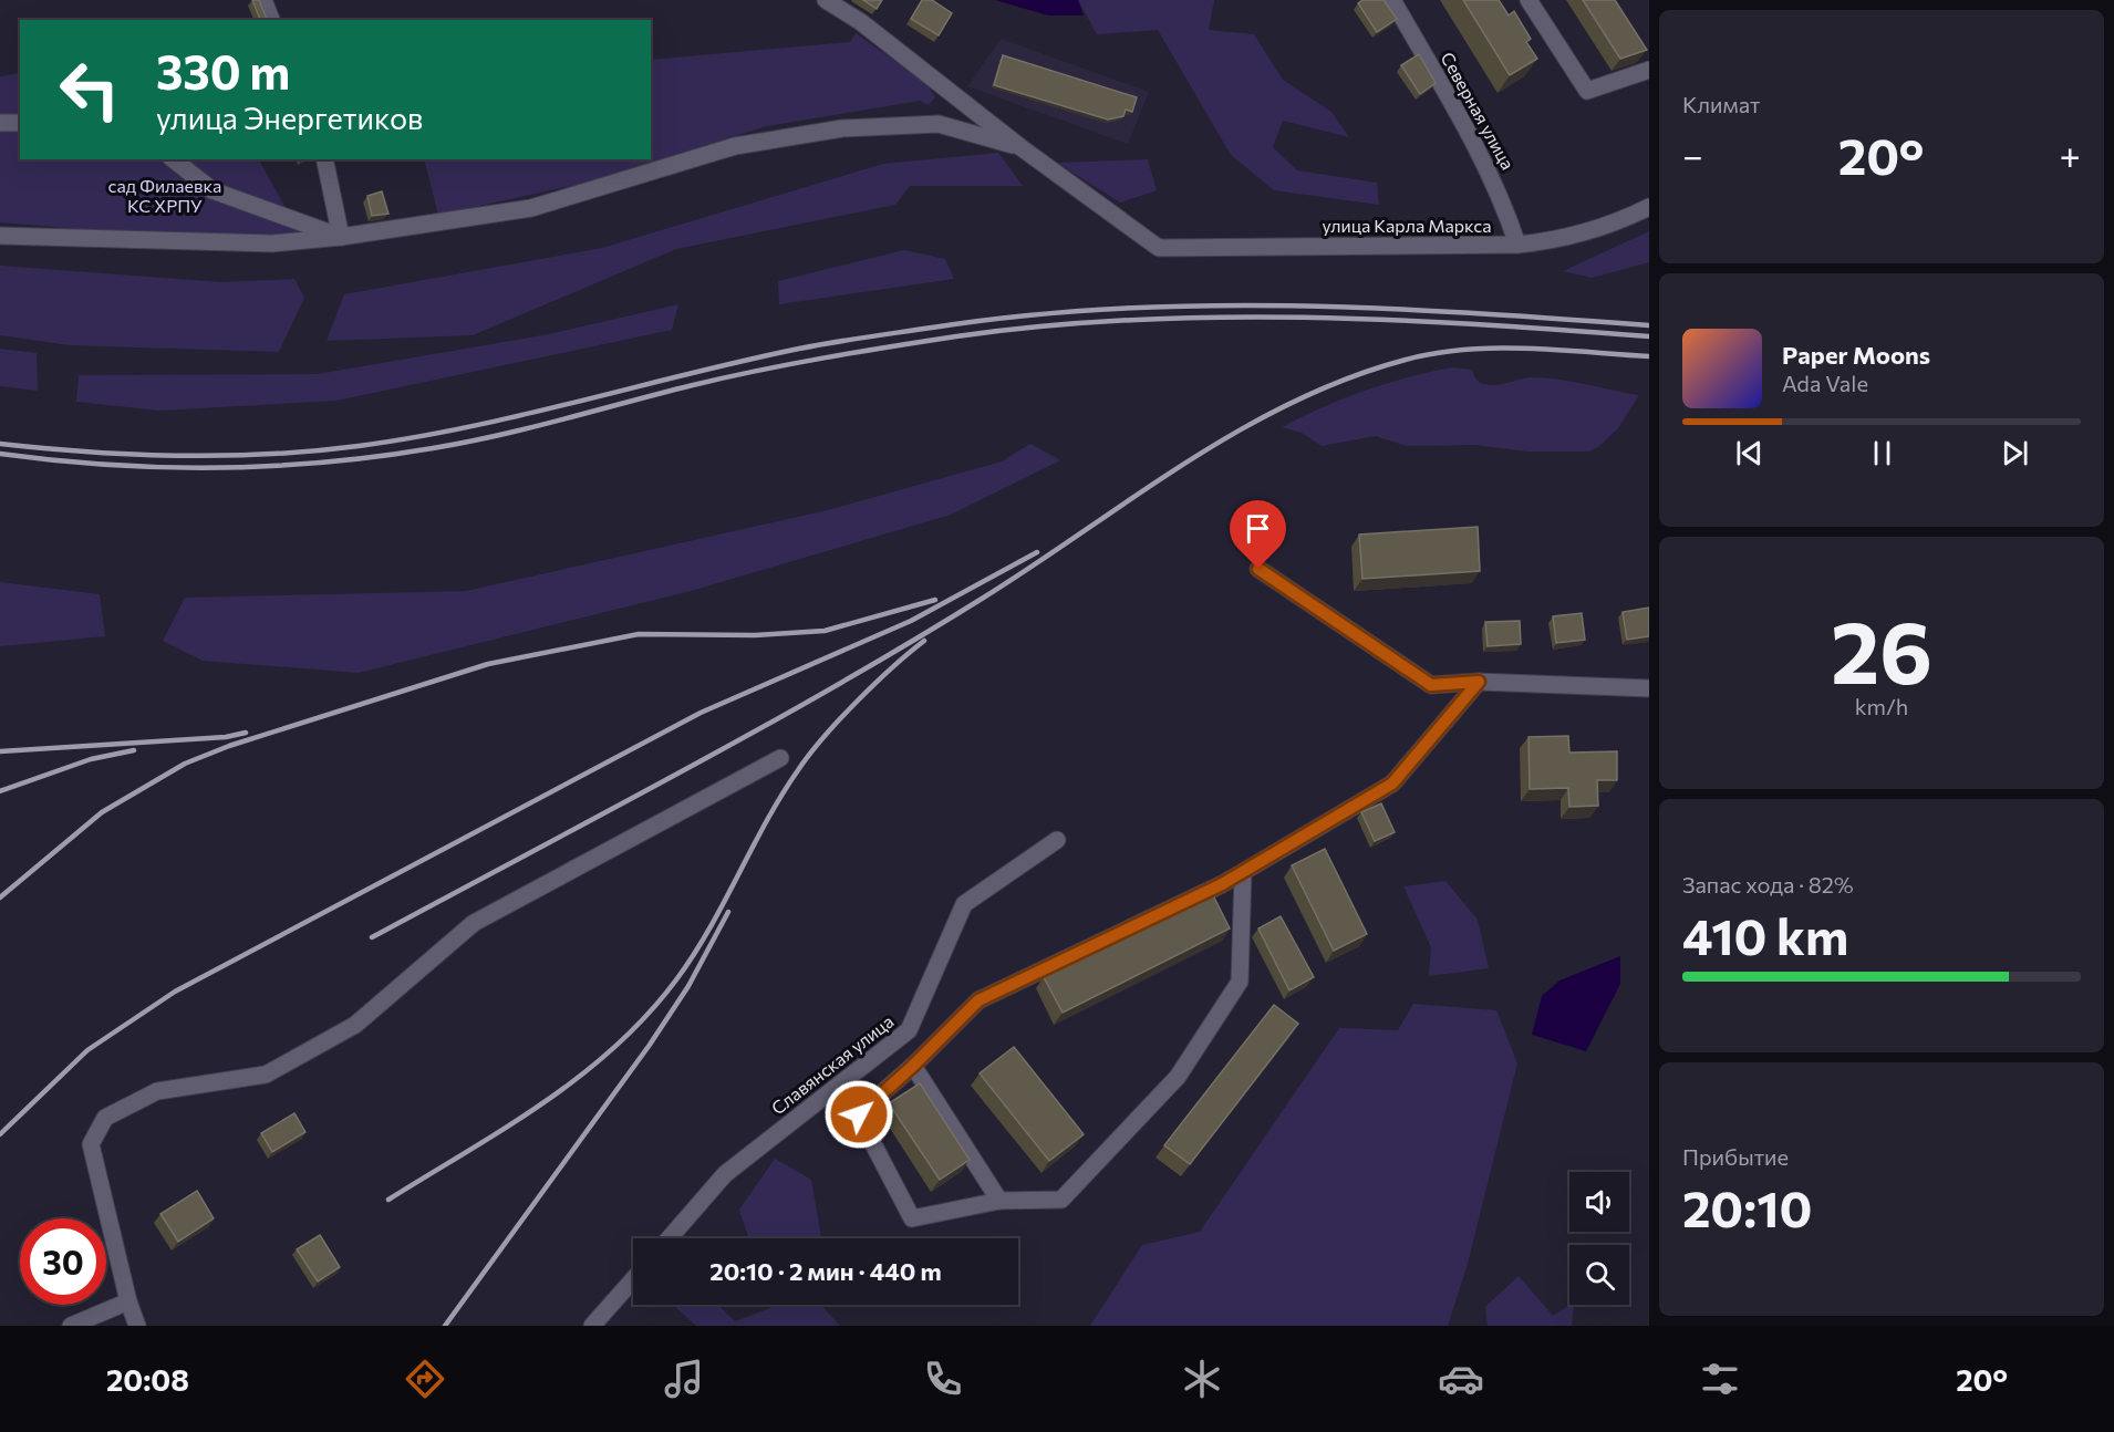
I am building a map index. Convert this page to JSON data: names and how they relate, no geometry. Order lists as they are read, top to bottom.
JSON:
{
  "streets": {
    "street": ["Северная улица", "улица Карла Маркса", "Славянская улица"]
  },
  "crossings": [
    ["Северная улица", "улица Карла Маркса"]
  ],
  "parks": ["сад Филаевка КС ХРПУ"],
  "page": {
    "tile": [
      "Климат",
      ["26", "km/h"],
      ["Запас хода · 82%", "410 km"],
      ["Прибытие", "20:10"]
    ],
    "turn": ["330 m", "улица Энергетиков"],
    "heat": ["−", "20°", "+"],
    "song": ["Paper Moons", "Ada Vale"],
    "limit": "30",
    "trip": "20:10 · 2 мин · 440 m",
    "tabs": ["20:08", "20°"]
  }
}
